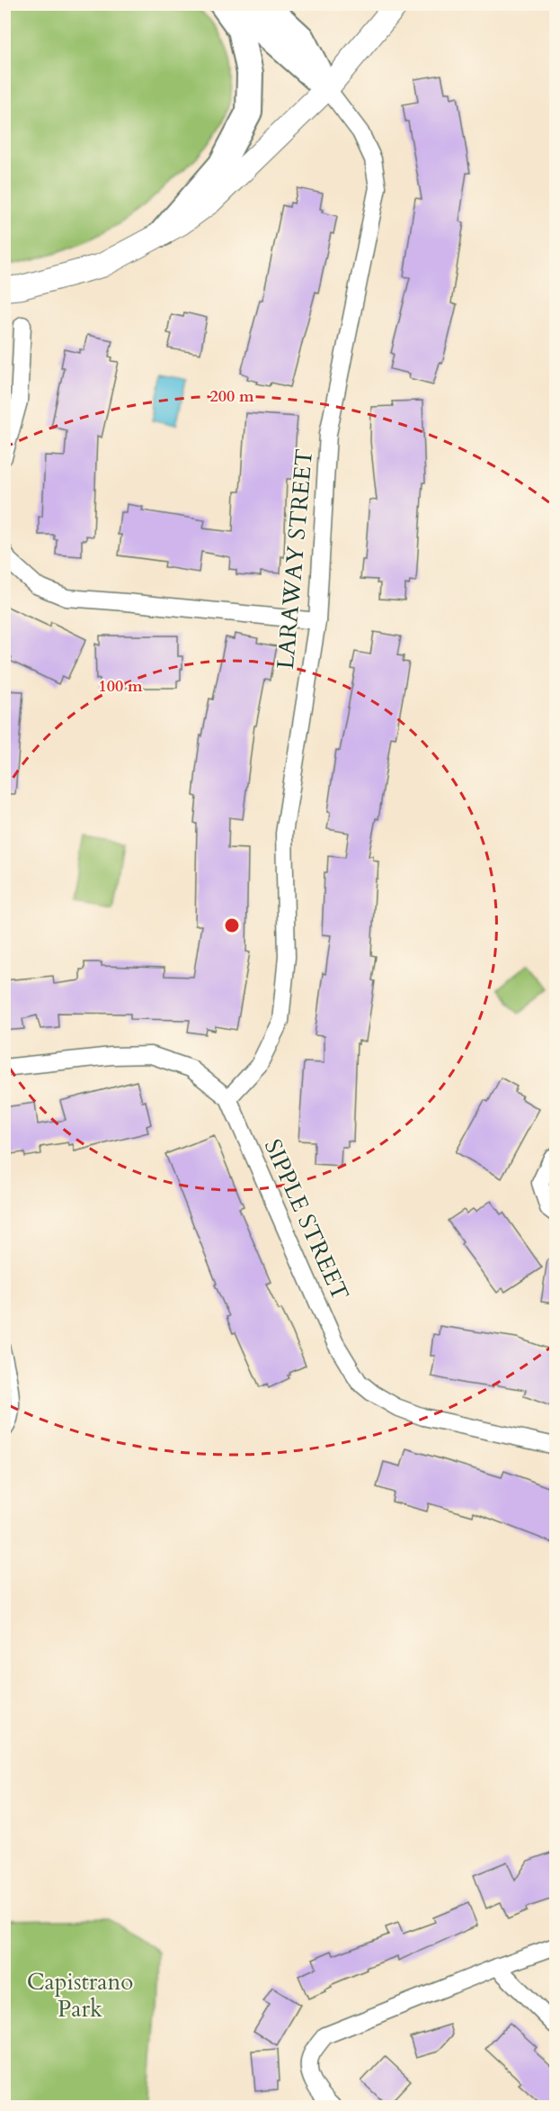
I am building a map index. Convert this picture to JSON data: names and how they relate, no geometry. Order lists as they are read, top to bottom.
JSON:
{
  "streets": {
    "street": ["LARAWAY STREET", "SIPPLE STREET"]
  },
  "crossings": [
    ["LARAWAY STREET", "SIPPLE STREET"]
  ],
  "parks": ["Capistrano Park"],
  "rings": ["200 m", "100 m"]
}
